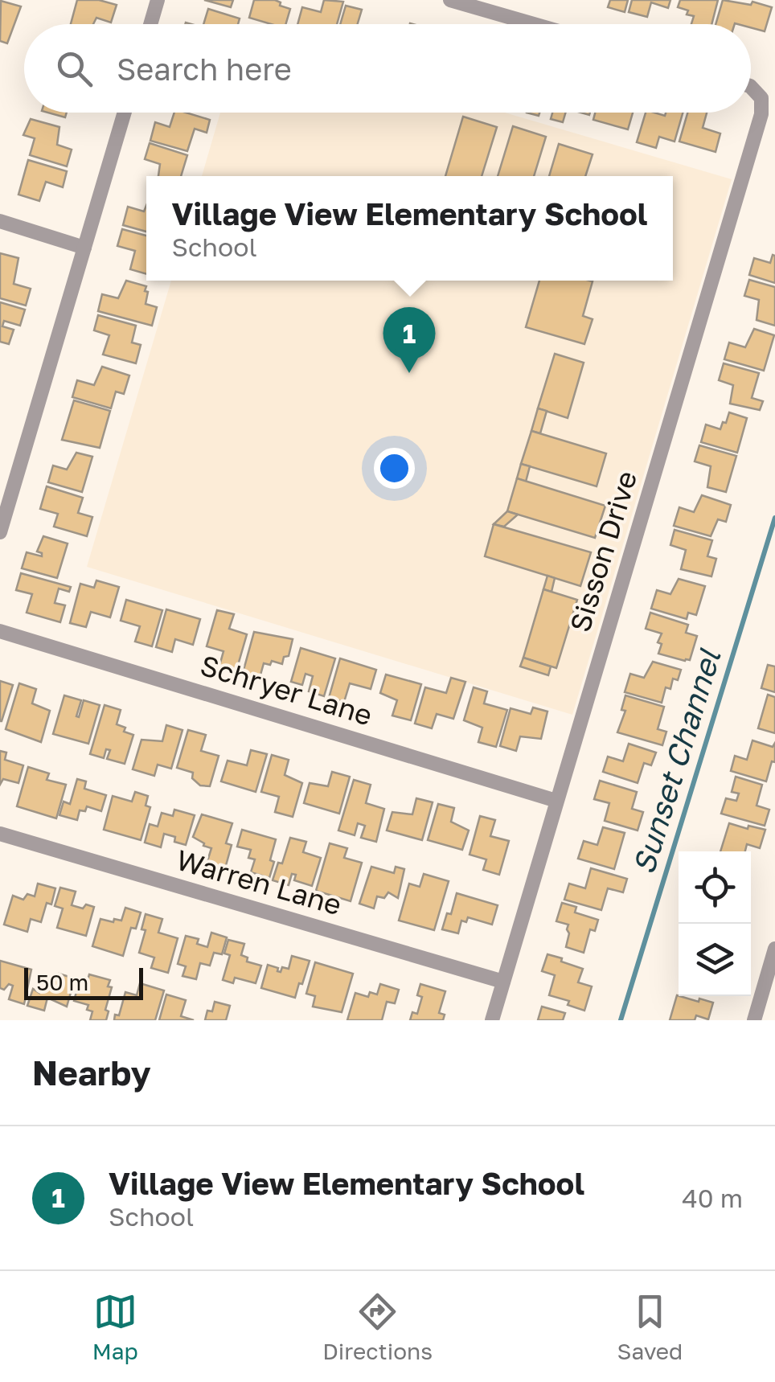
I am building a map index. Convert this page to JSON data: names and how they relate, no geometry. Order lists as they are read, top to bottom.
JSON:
{
  "streets": {
    "street": ["Sisson Drive", "Schryer Lane", "Warren Lane"]
  },
  "crossings": [
    ["Sisson Drive", "Schryer Lane"],
    ["Sisson Drive", "Warren Lane"]
  ],
  "water": ["Sunset Channel"],
  "scale_bar": "50 m",
  "page": {
    "search": "Search here",
    "popup": ["Village View Elementary School", "School"],
    "pins": "1",
    "scale": "50 m",
    "heading": "Nearby",
    "list": [
      {
        "mark": "1",
        "name": "Village View Elementary School",
        "note": "School",
        "value": "40 m"
      }
    ],
    "nav": ["Map", "Directions", "Saved"]
  }
}
